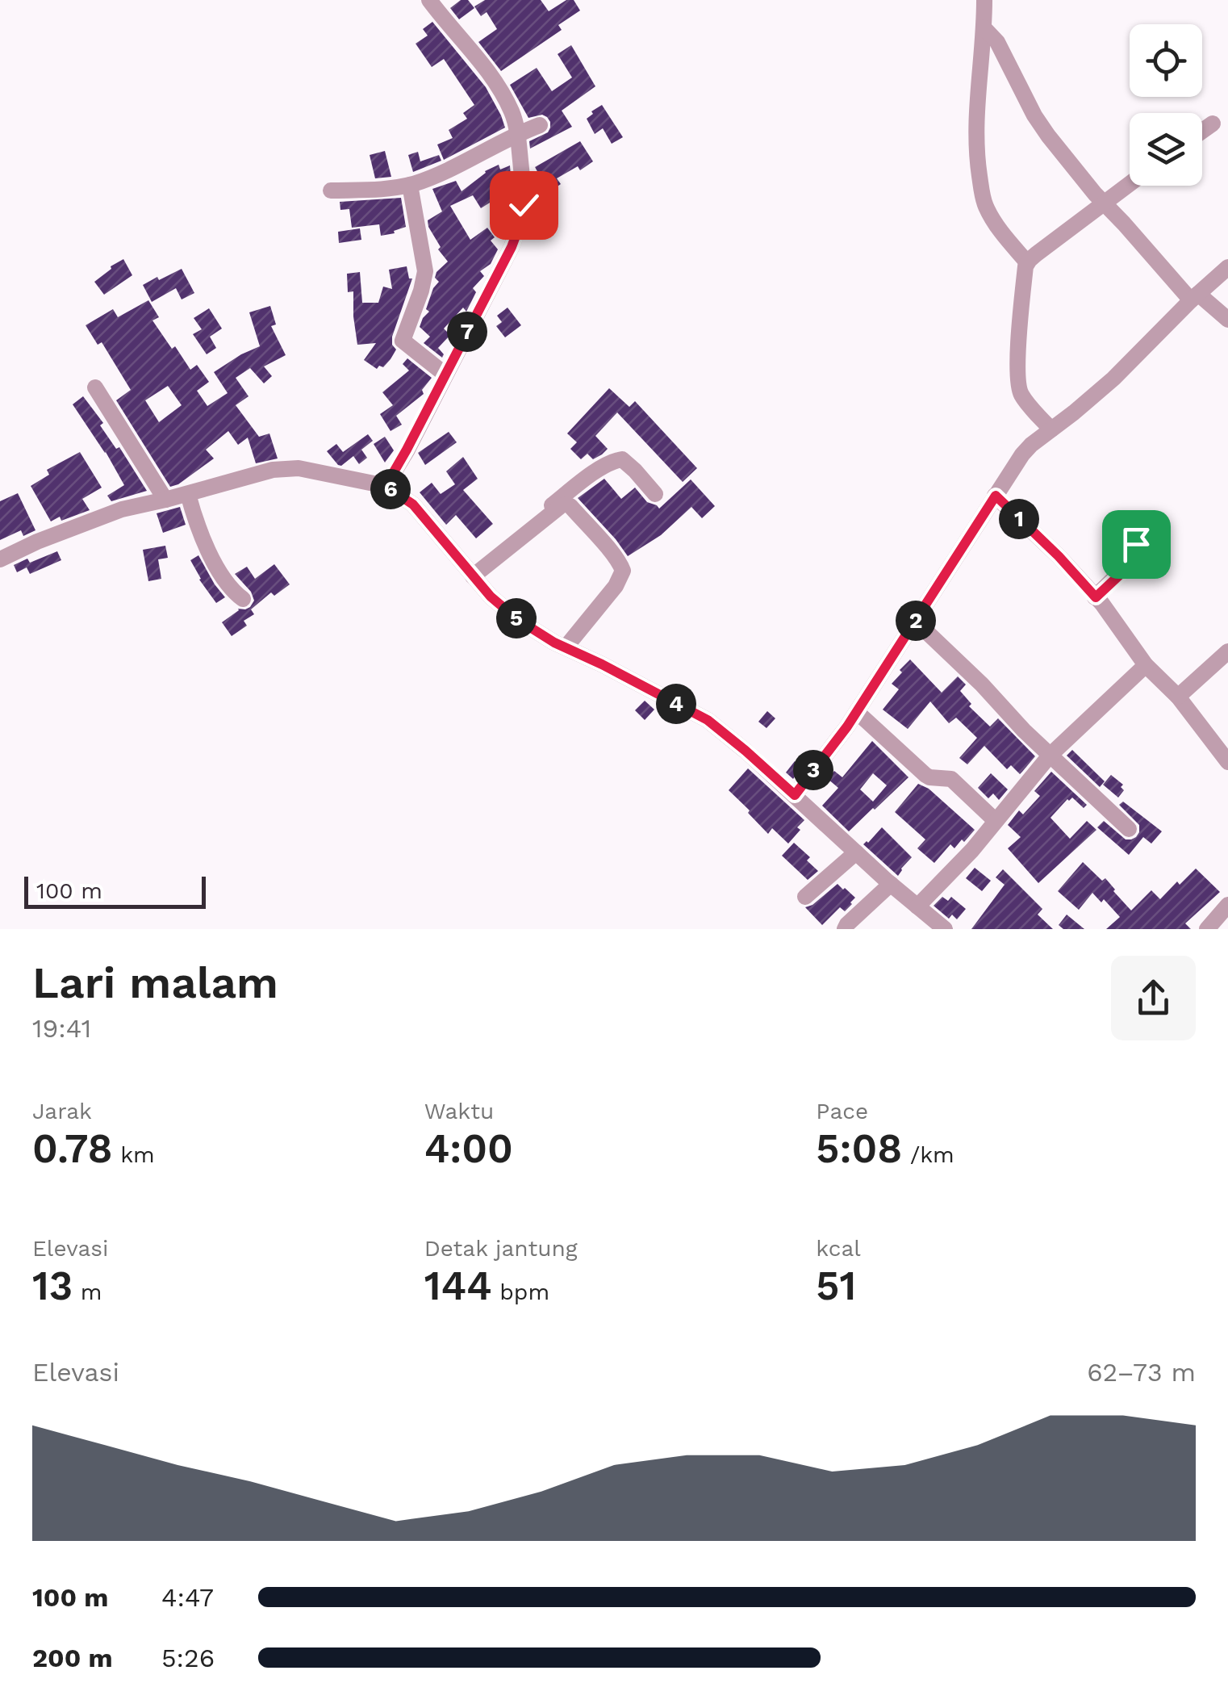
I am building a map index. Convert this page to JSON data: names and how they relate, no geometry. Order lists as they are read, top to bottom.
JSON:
{
  "scale_bar": "100 m",
  "page": {
    "pins": [
      "7",
      "6",
      "1",
      "5",
      "2",
      "4",
      "3"
    ],
    "scale": "100 m",
    "heading": ["Lari malam", "19:41"],
    "stats": [
      ["Jarak", "0.78 km"],
      ["Waktu", "4:00"],
      ["Pace", "5:08 /km"],
      ["Elevasi", "13 m"],
      ["Detak jantung", "144 bpm"],
      ["kcal", "51"]
    ],
    "chart": ["Elevasi", "62–73 m"],
    "list": [
      {
        "name": "100 m",
        "note": "4:47"
      },
      {
        "name": "200 m",
        "note": "5:26"
      }
    ]
  }
}
